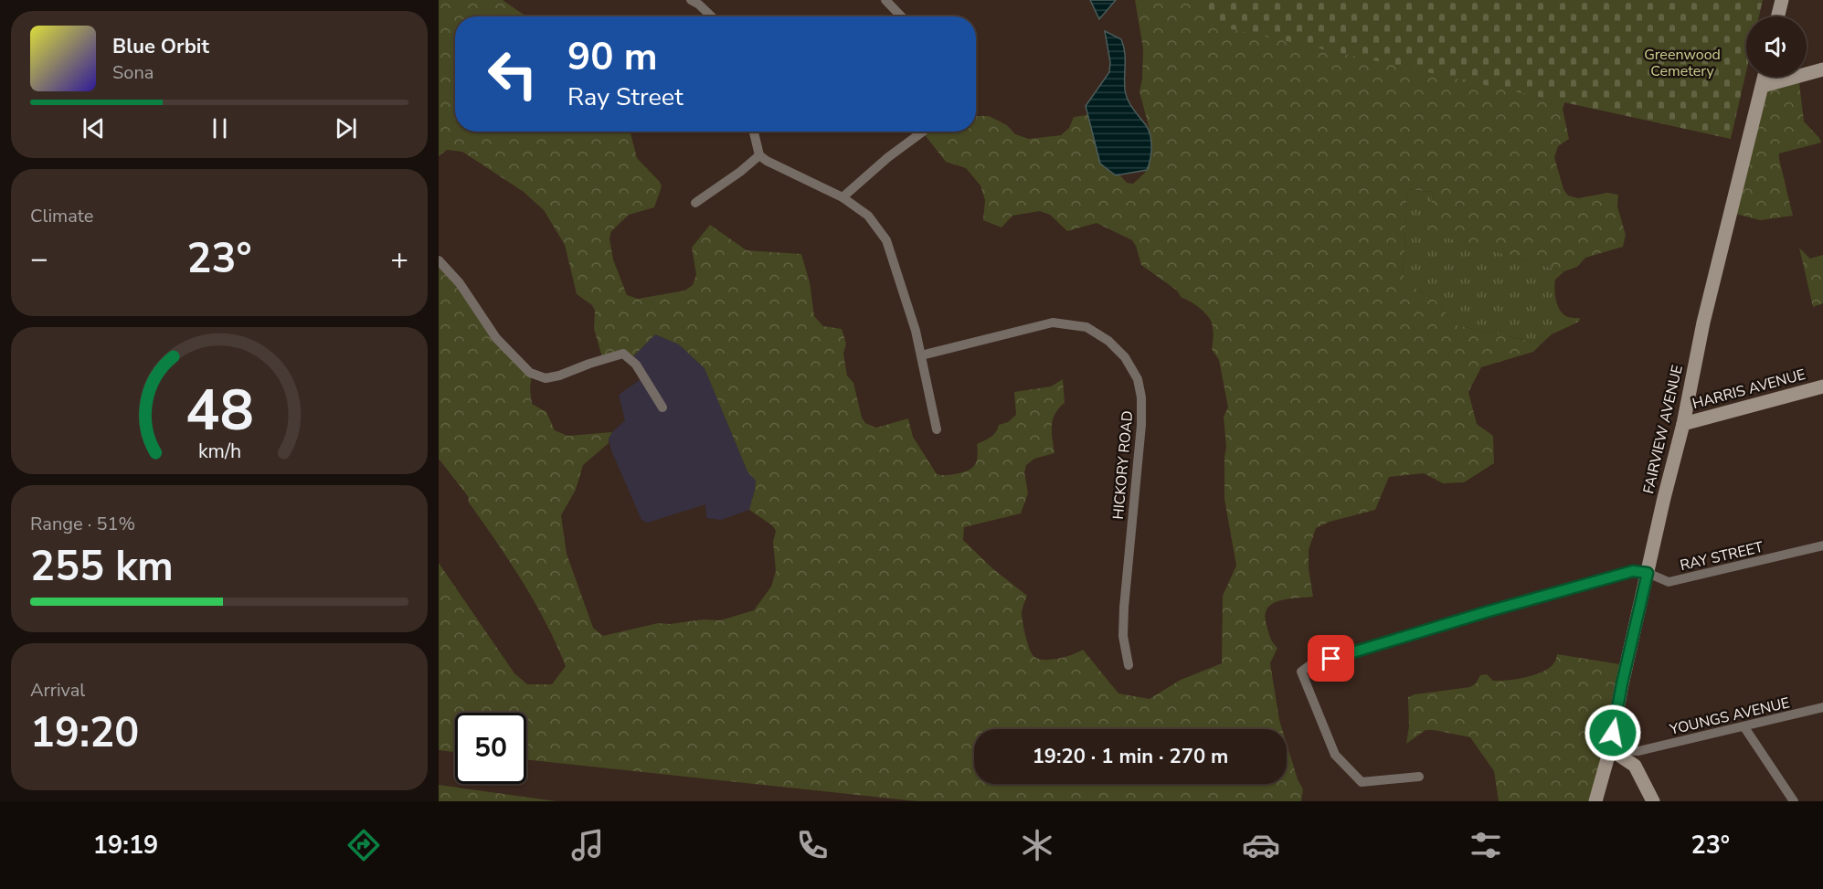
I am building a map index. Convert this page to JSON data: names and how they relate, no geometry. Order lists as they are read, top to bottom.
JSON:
{
  "streets": {
    "main road": ["HARRIS AVENUE", "FAIRVIEW AVENUE"],
    "street": ["HICKORY ROAD", "RAY STREET", "YOUNGS AVENUE"]
  },
  "crossings": [
    ["HARRIS AVENUE", "FAIRVIEW AVENUE"],
    ["FAIRVIEW AVENUE", "RAY STREET"],
    ["FAIRVIEW AVENUE", "YOUNGS AVENUE"]
  ],
  "parks": ["Greenwood Cemetery"],
  "page": {
    "turn": ["90 m", "Ray Street"],
    "song": ["Blue Orbit", "Sona"],
    "tile": [
      "Climate",
      ["Range · 51%", "255 km"],
      ["Arrival", "19:20"]
    ],
    "heat": ["−", "23°", "+"],
    "limit": "50",
    "trip": "19:20 · 1 min · 270 m",
    "tabs": ["19:19", "23°"],
    "gauge": ["48", "km/h"]
  }
}
